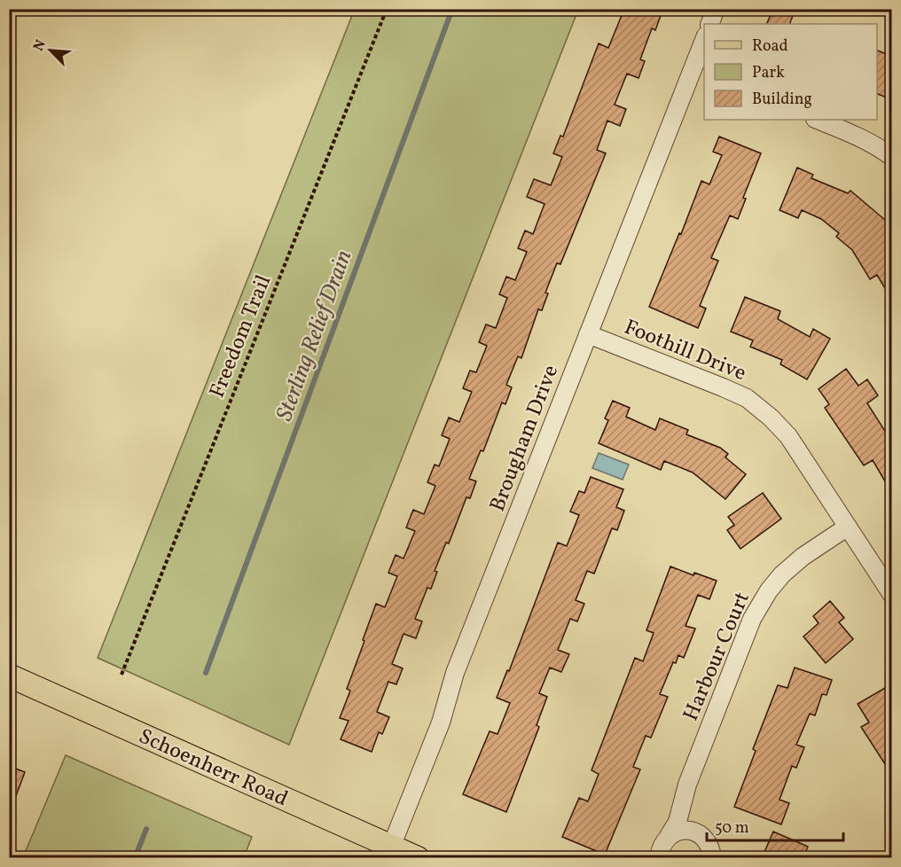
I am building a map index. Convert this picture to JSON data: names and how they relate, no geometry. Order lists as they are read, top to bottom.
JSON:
{
  "streets": {
    "main road": ["Schoenherr Road"],
    "street": ["Foothill Drive", "Brougham Drive", "Harbour Court"],
    "path": ["Freedom Trail"]
  },
  "crossings": [
    ["Foothill Drive", "Brougham Drive"],
    ["Foothill Drive", "Harbour Court"],
    ["Brougham Drive", "Schoenherr Road"]
  ],
  "water": ["Sterling Relief Drain"],
  "legend": ["Road", "Park", "Building"],
  "scale_bar": "50 m",
  "north": "top left"
}
